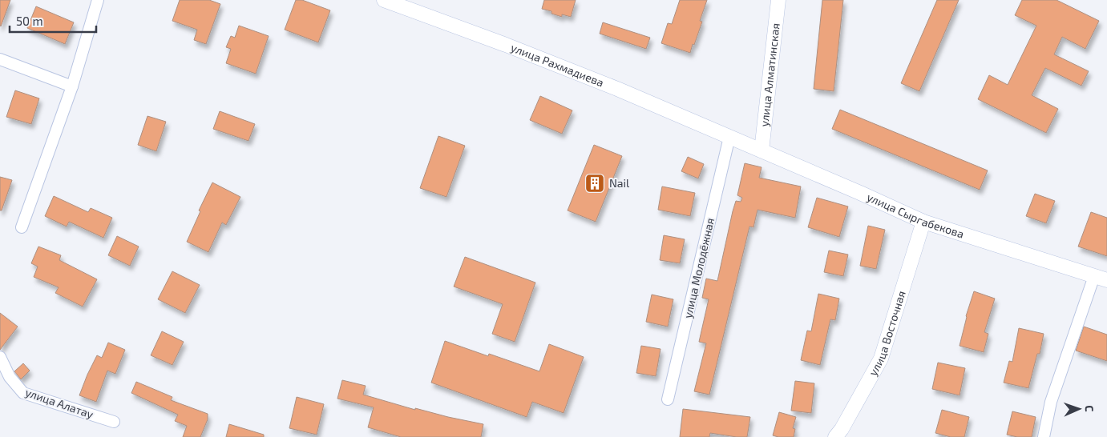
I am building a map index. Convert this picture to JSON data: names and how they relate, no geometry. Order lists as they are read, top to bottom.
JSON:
{
  "streets": {
    "street": [
      "улица Рахмадиева",
      "улица Алматинская",
      "улица Сыргабекова",
      "улица Молодёжная",
      "улица Восточная",
      "улица Алатау"
    ]
  },
  "crossings": [
    ["улица Рахмадиева", "улица Сыргабекова"],
    ["улица Рахмадиева", "улица Молодёжная"],
    ["улица Алматинская", "улица Сыргабекова"],
    ["улица Сыргабекова", "улица Молодёжная"],
    ["улица Сыргабекова", "улица Восточная"]
  ],
  "places": {
    "building": ["Nail"]
  },
  "scale_bar": "50 m",
  "north": "right"
}
